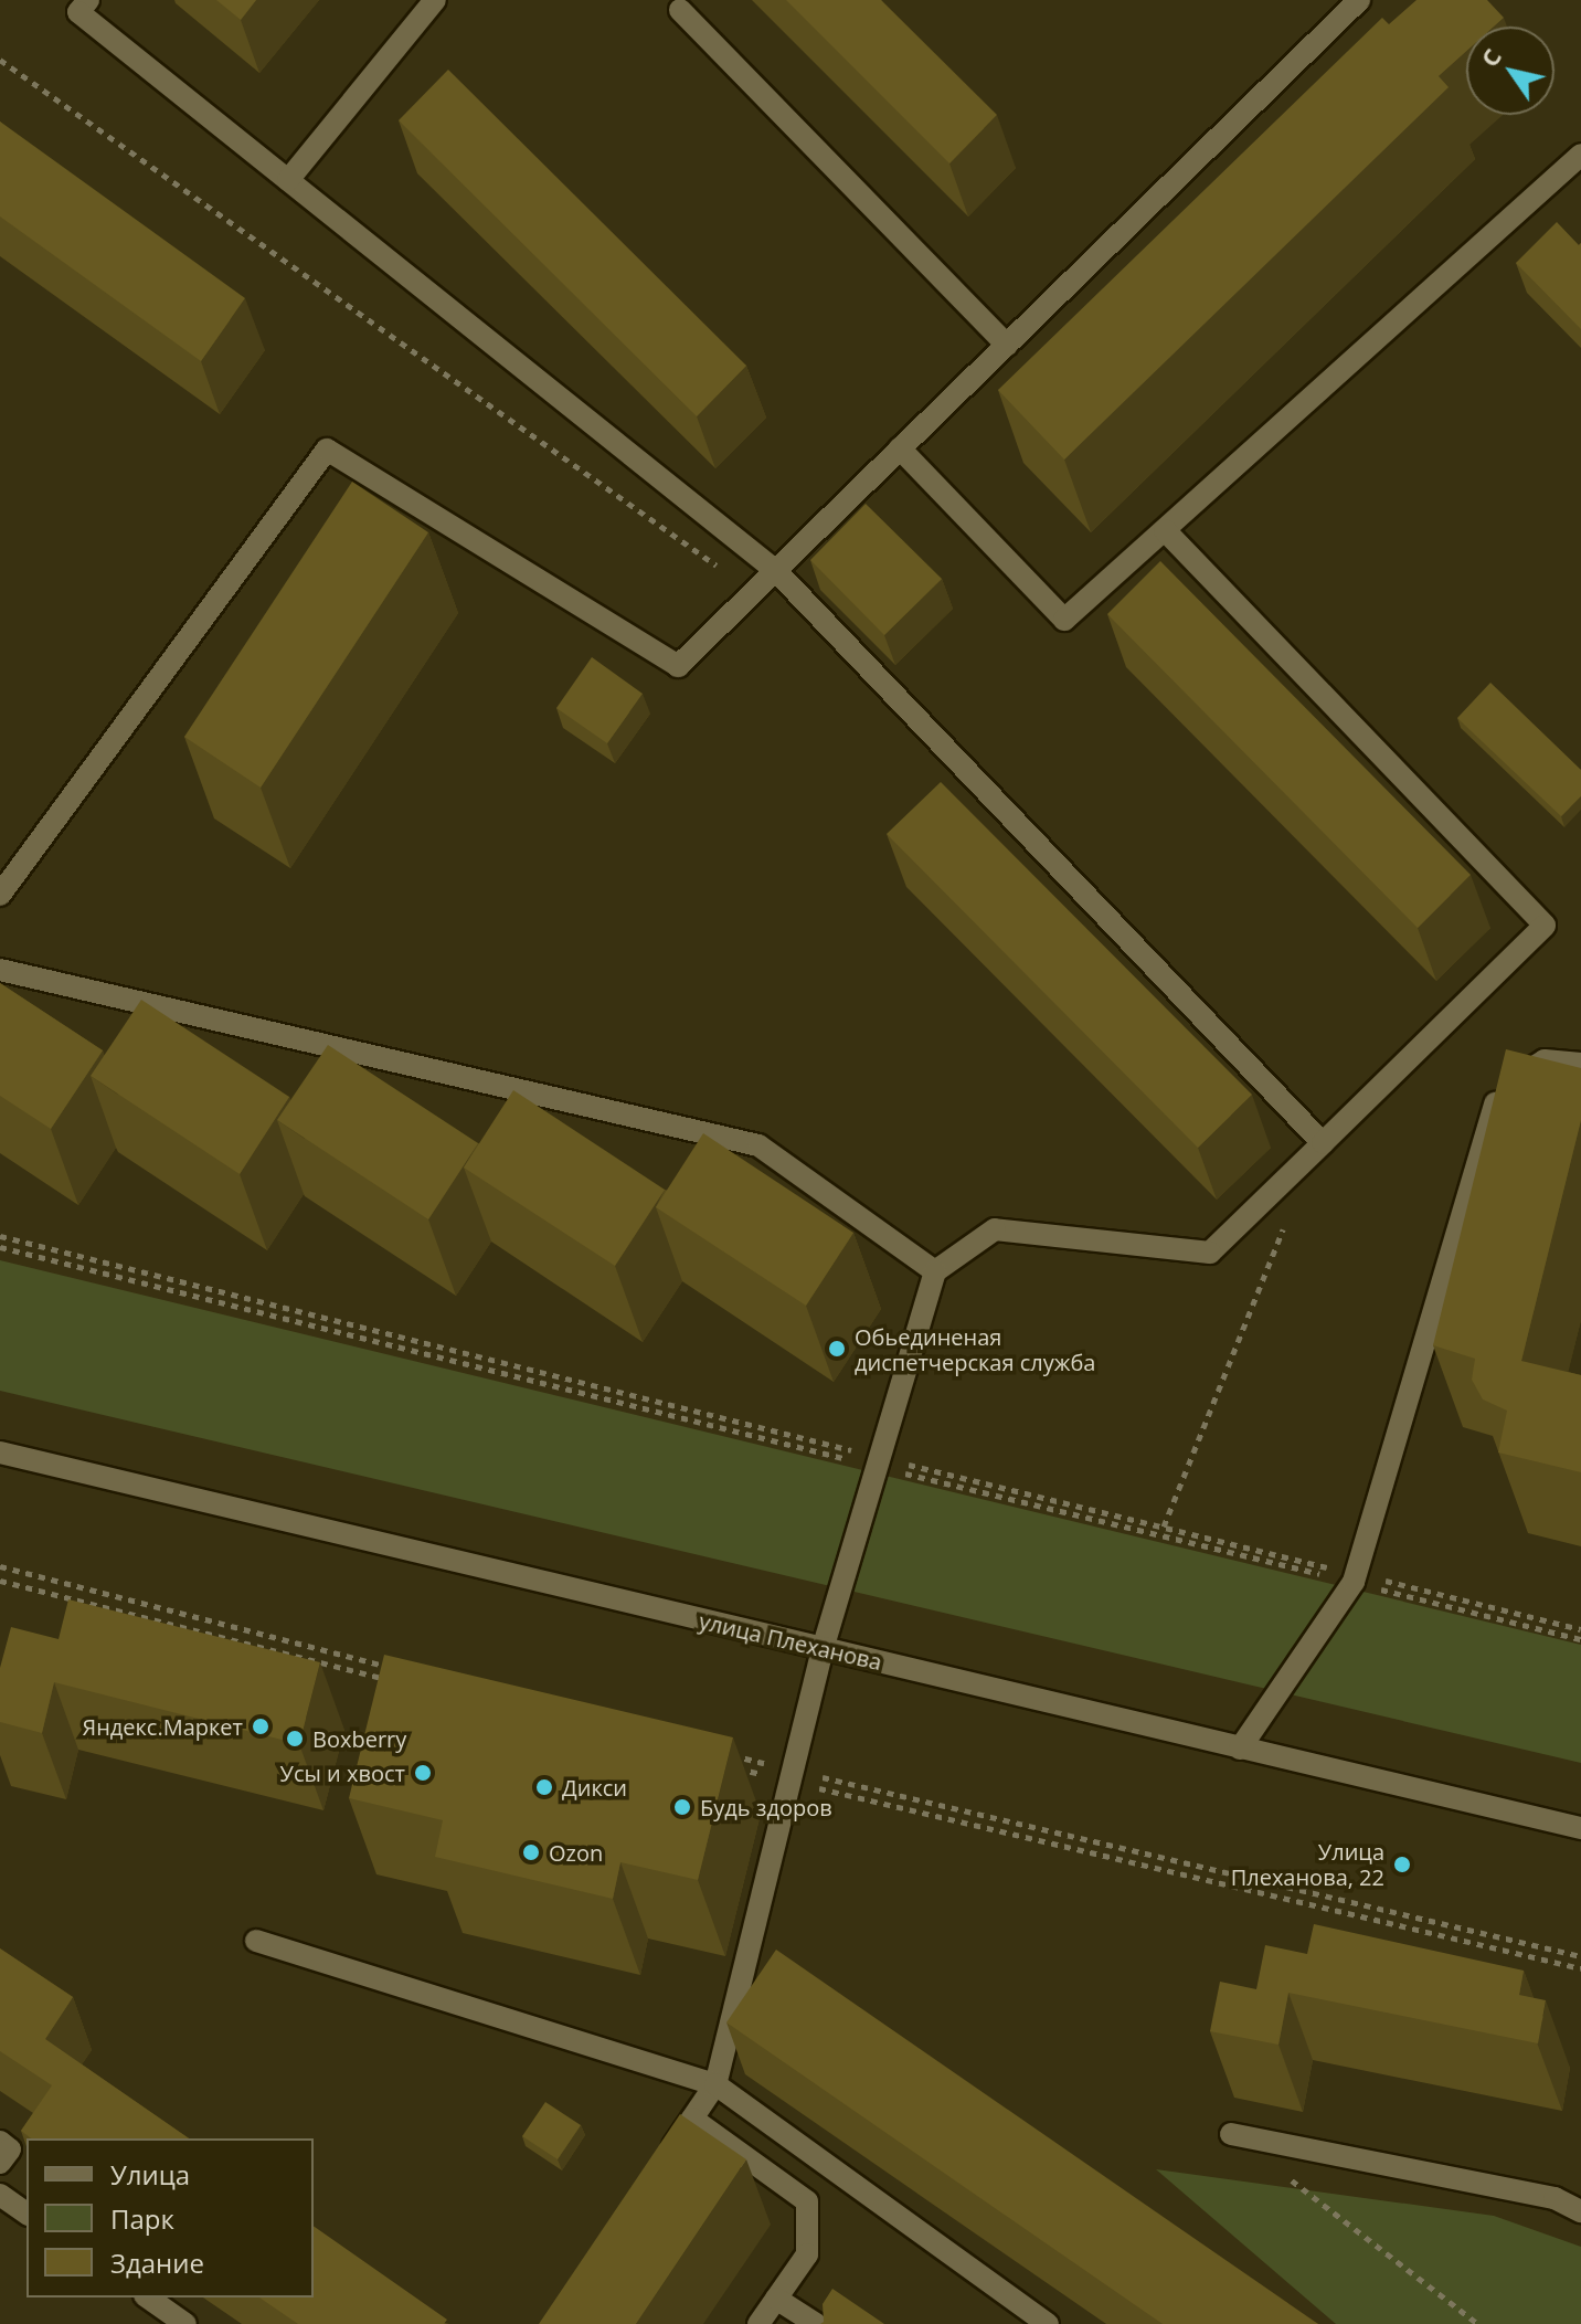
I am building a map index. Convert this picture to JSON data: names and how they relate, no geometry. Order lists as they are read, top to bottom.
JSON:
{
  "streets": {
    "street": ["улица Плеханова"]
  },
  "places": [
    "Обьединеная диспетчерская служба",
    "Яндекс.Маркет",
    "Boxberry",
    "Усы и хвост",
    "Дикси",
    "Будь здоров",
    "Ozon",
    "Улица Плеханова, 22"
  ],
  "legend": ["Улица", "Парк", "Здание"],
  "north": "top left"
}
